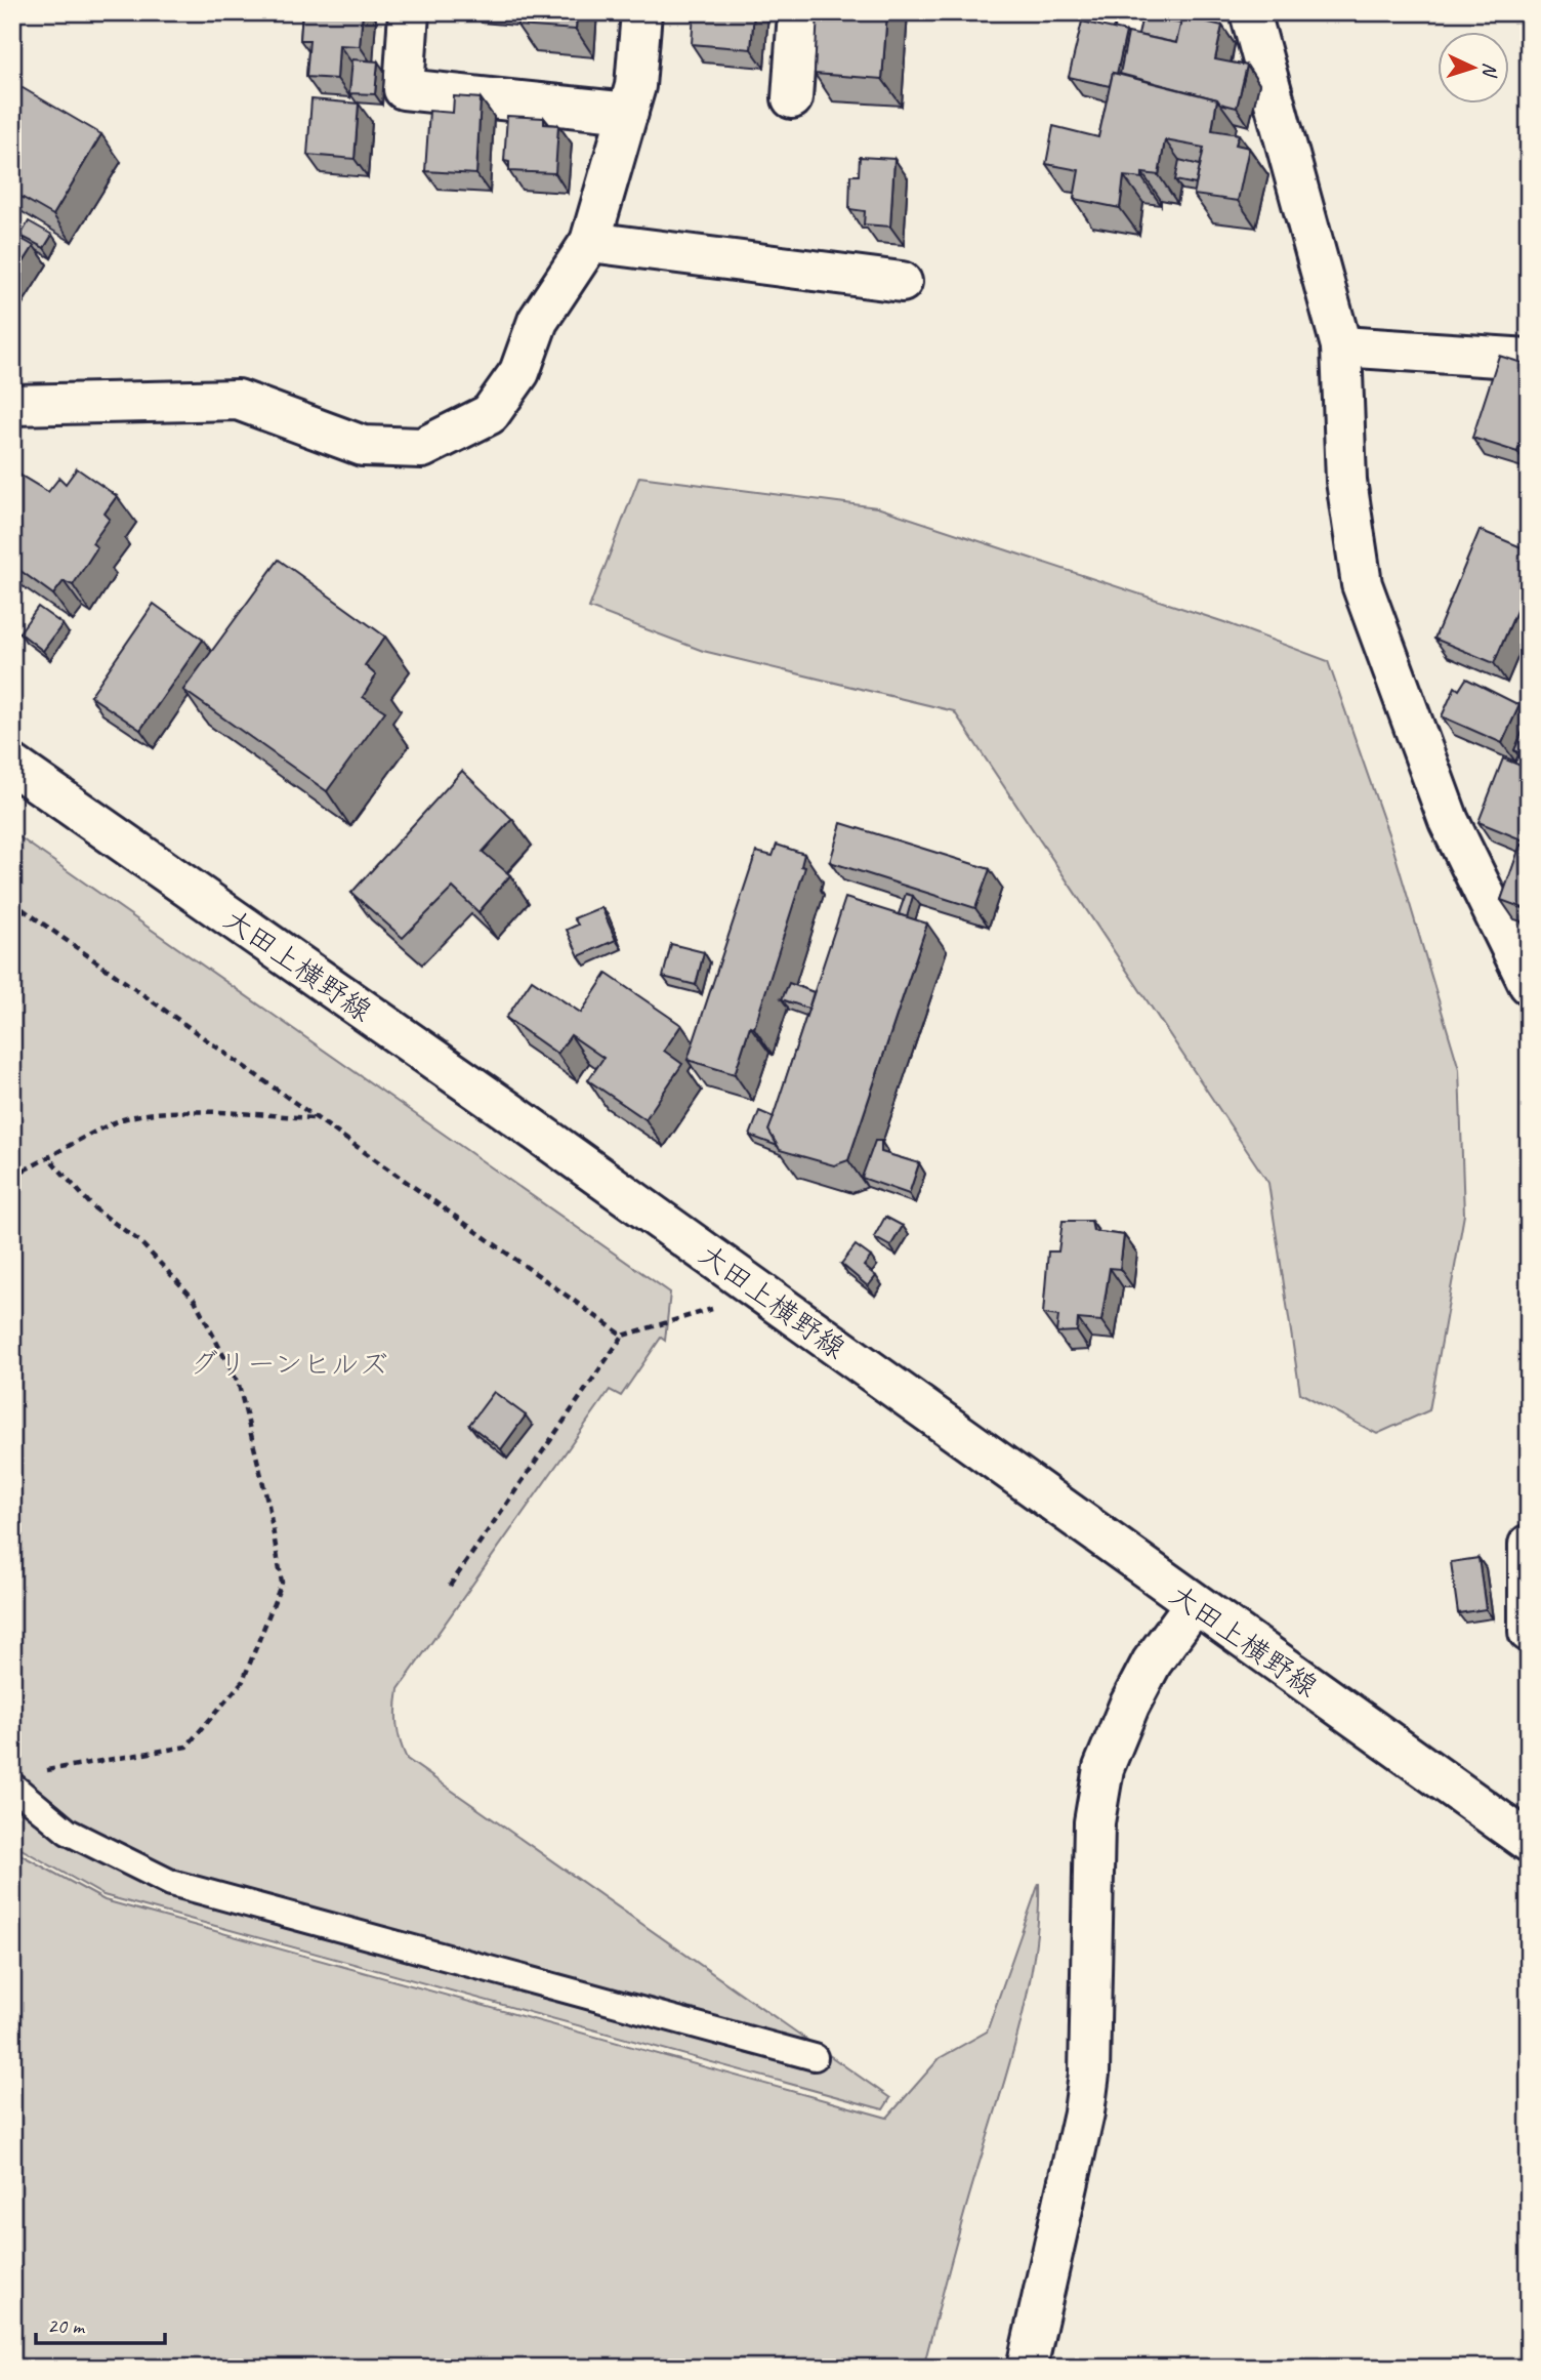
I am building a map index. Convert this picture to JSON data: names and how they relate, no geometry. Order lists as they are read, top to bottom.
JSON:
{
  "streets": {
    "street": ["大田上横野線"]
  },
  "parks": ["グリーンヒルズ"],
  "scale_bar": "20 m",
  "north": "right"
}
